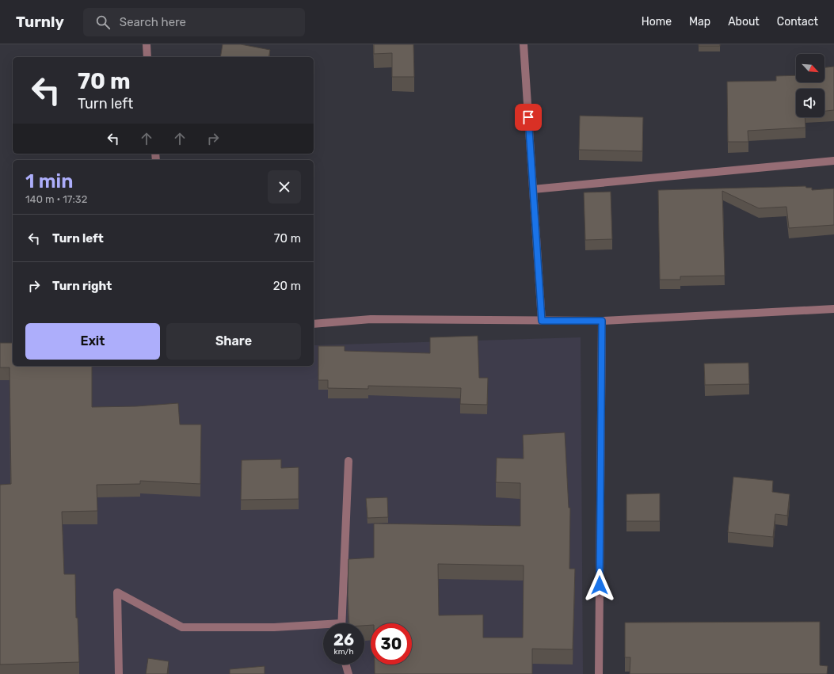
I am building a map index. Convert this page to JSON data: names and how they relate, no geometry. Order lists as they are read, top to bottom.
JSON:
{
  "north": "bottom right",
  "page": {
    "header": "Turnly",
    "search": "Search here",
    "nav": [
      "Home",
      "Map",
      "About",
      "Contact"
    ],
    "turn": ["70 m", "Turn left"],
    "heading": ["1 min", "140 m · 17:32"],
    "list": [
      {
        "name": "Turn left",
        "value": "70 m"
      },
      {
        "name": "Turn right",
        "value": "20 m"
      }
    ],
    "buttons": ["Exit", "Share"],
    "speed": "26 km/h",
    "limit": "30"
  }
}
